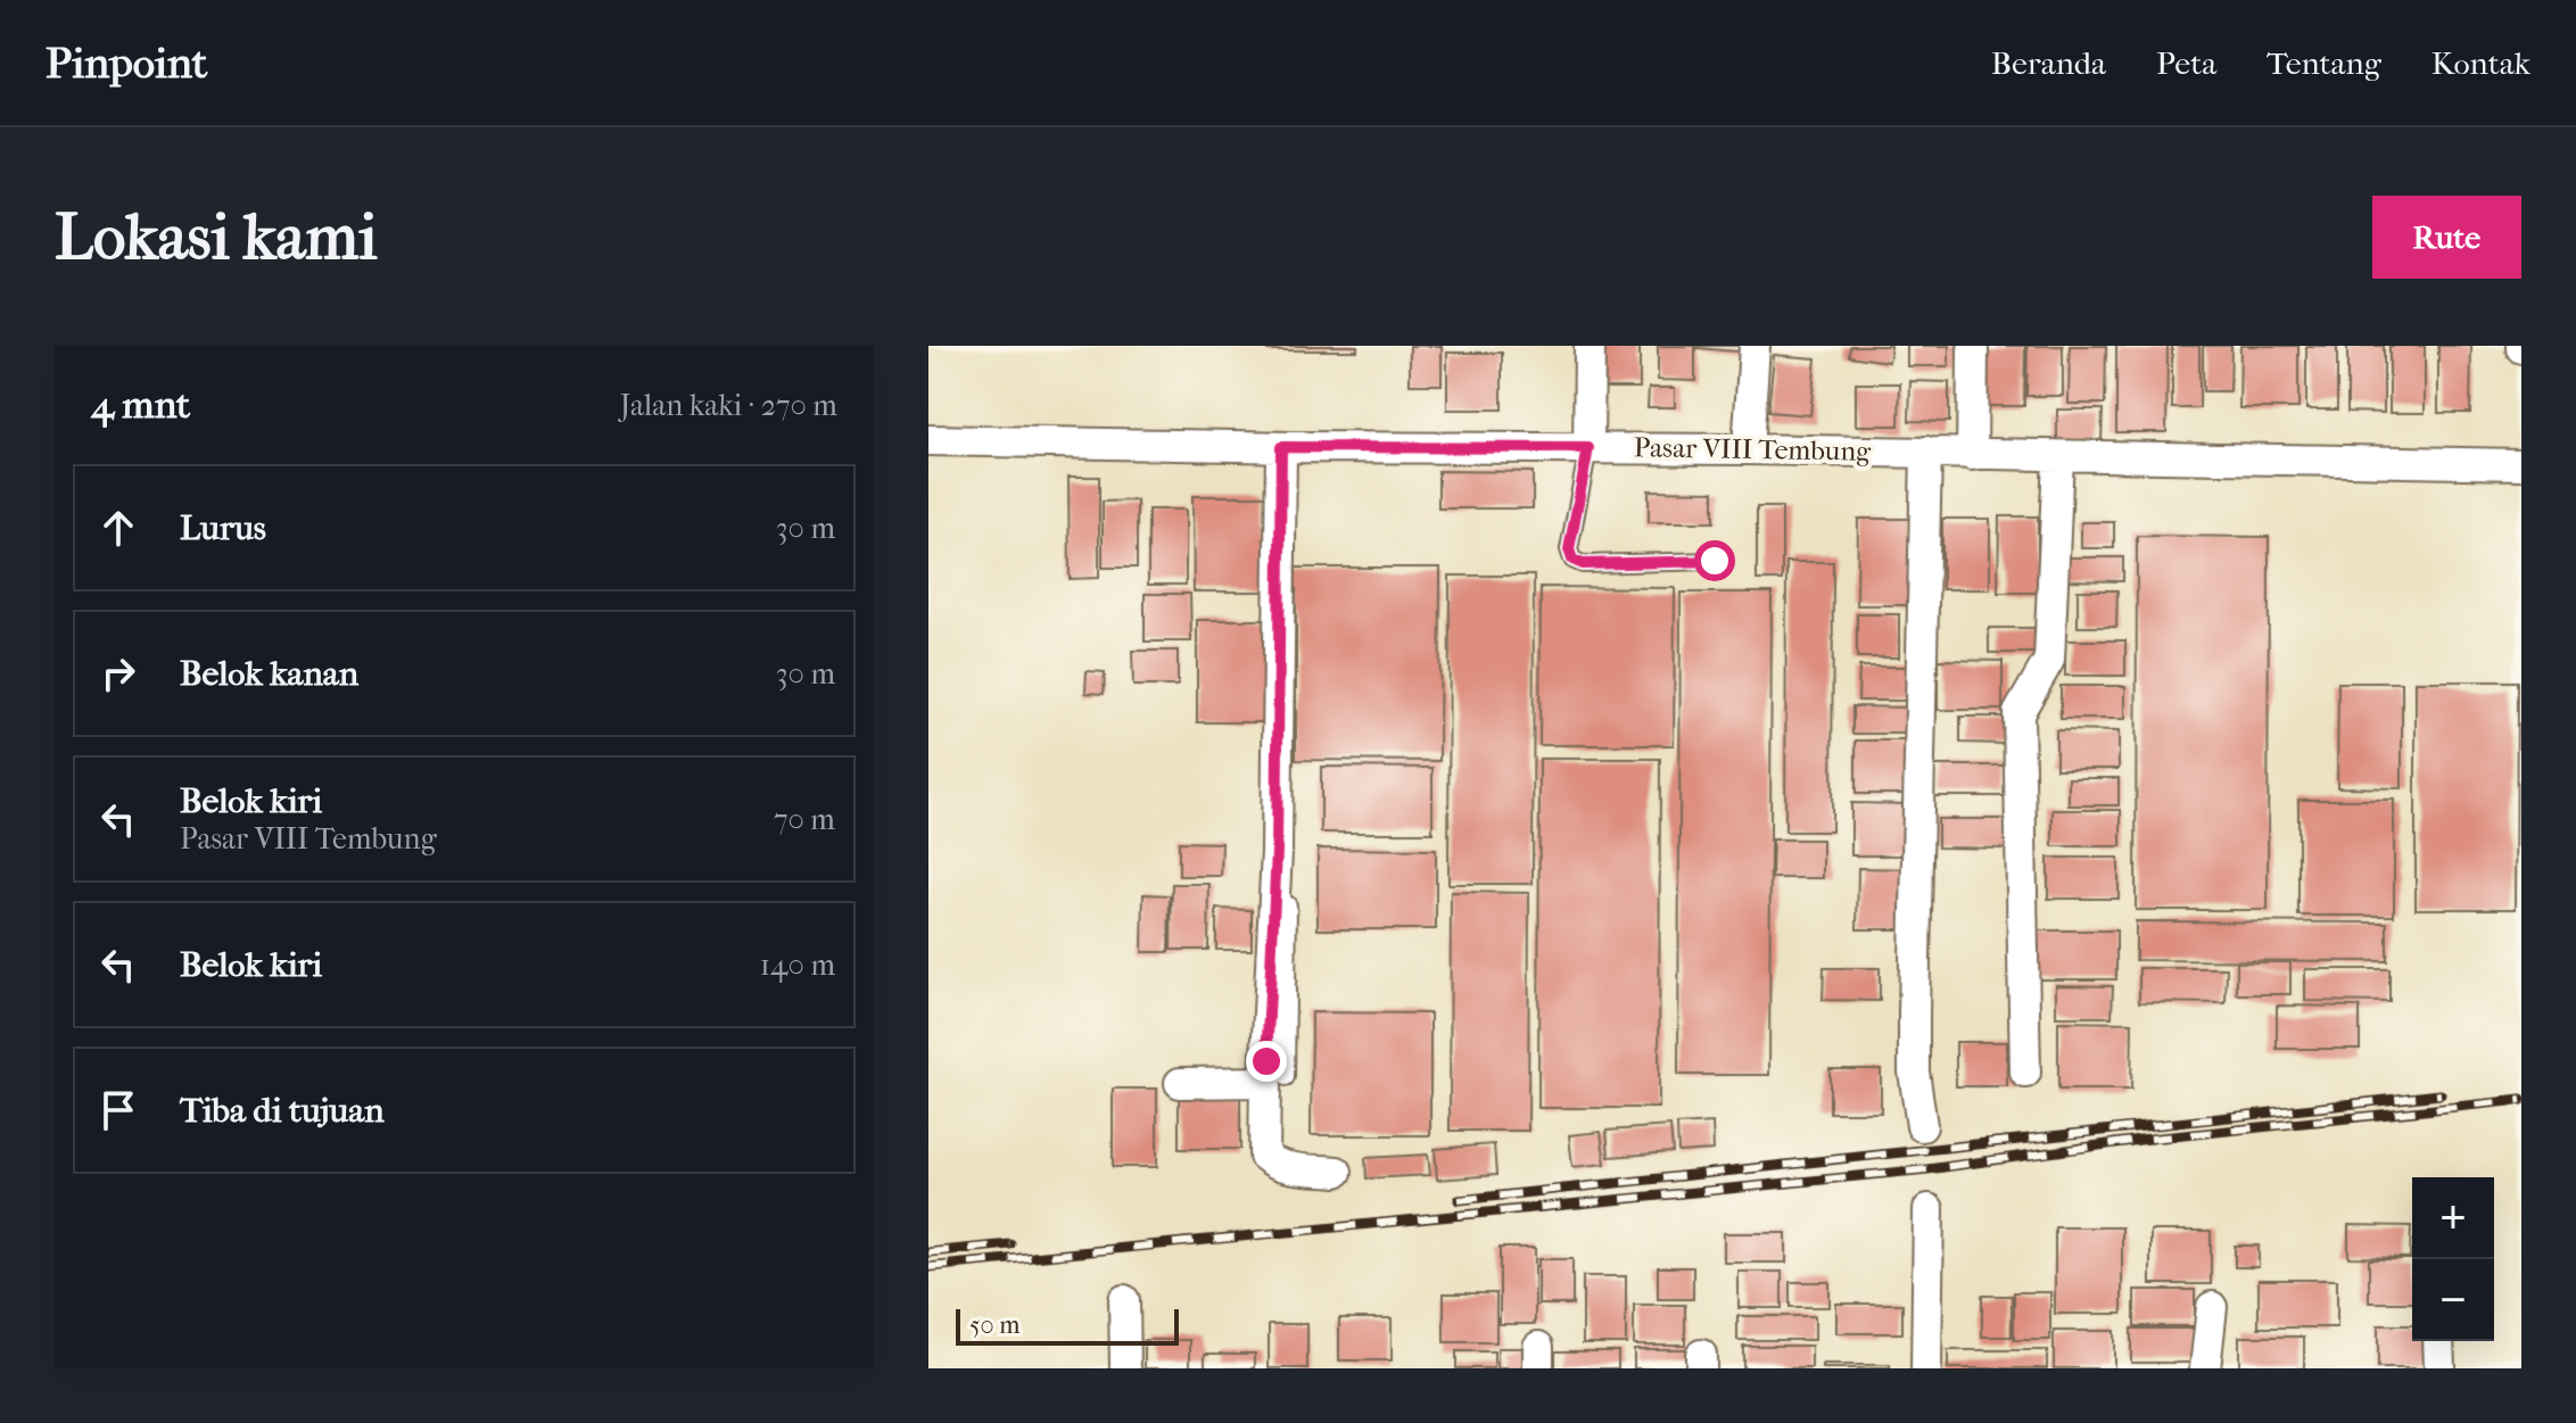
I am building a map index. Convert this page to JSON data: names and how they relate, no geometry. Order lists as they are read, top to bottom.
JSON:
{
  "streets": {
    "street": ["Pasar VIII Tembung"]
  },
  "scale_bar": "50 m",
  "page": {
    "header": "Pinpoint",
    "nav": [
      "Beranda",
      "Peta",
      "Tentang",
      "Kontak"
    ],
    "buttons": "Rute",
    "title": "Lokasi kami",
    "heading": ["4 mnt", "Jalan kaki · 270 m"],
    "list": [
      ["Lurus", "30 m"],
      ["Belok kanan", "30 m"],
      ["Belok kiri", "Pasar VIII Tembung", "70 m"],
      ["Belok kiri", "140 m"],
      "Tiba di tujuan"
    ],
    "map_buttons": ["+", "−"],
    "scale": "50 m"
  }
}
